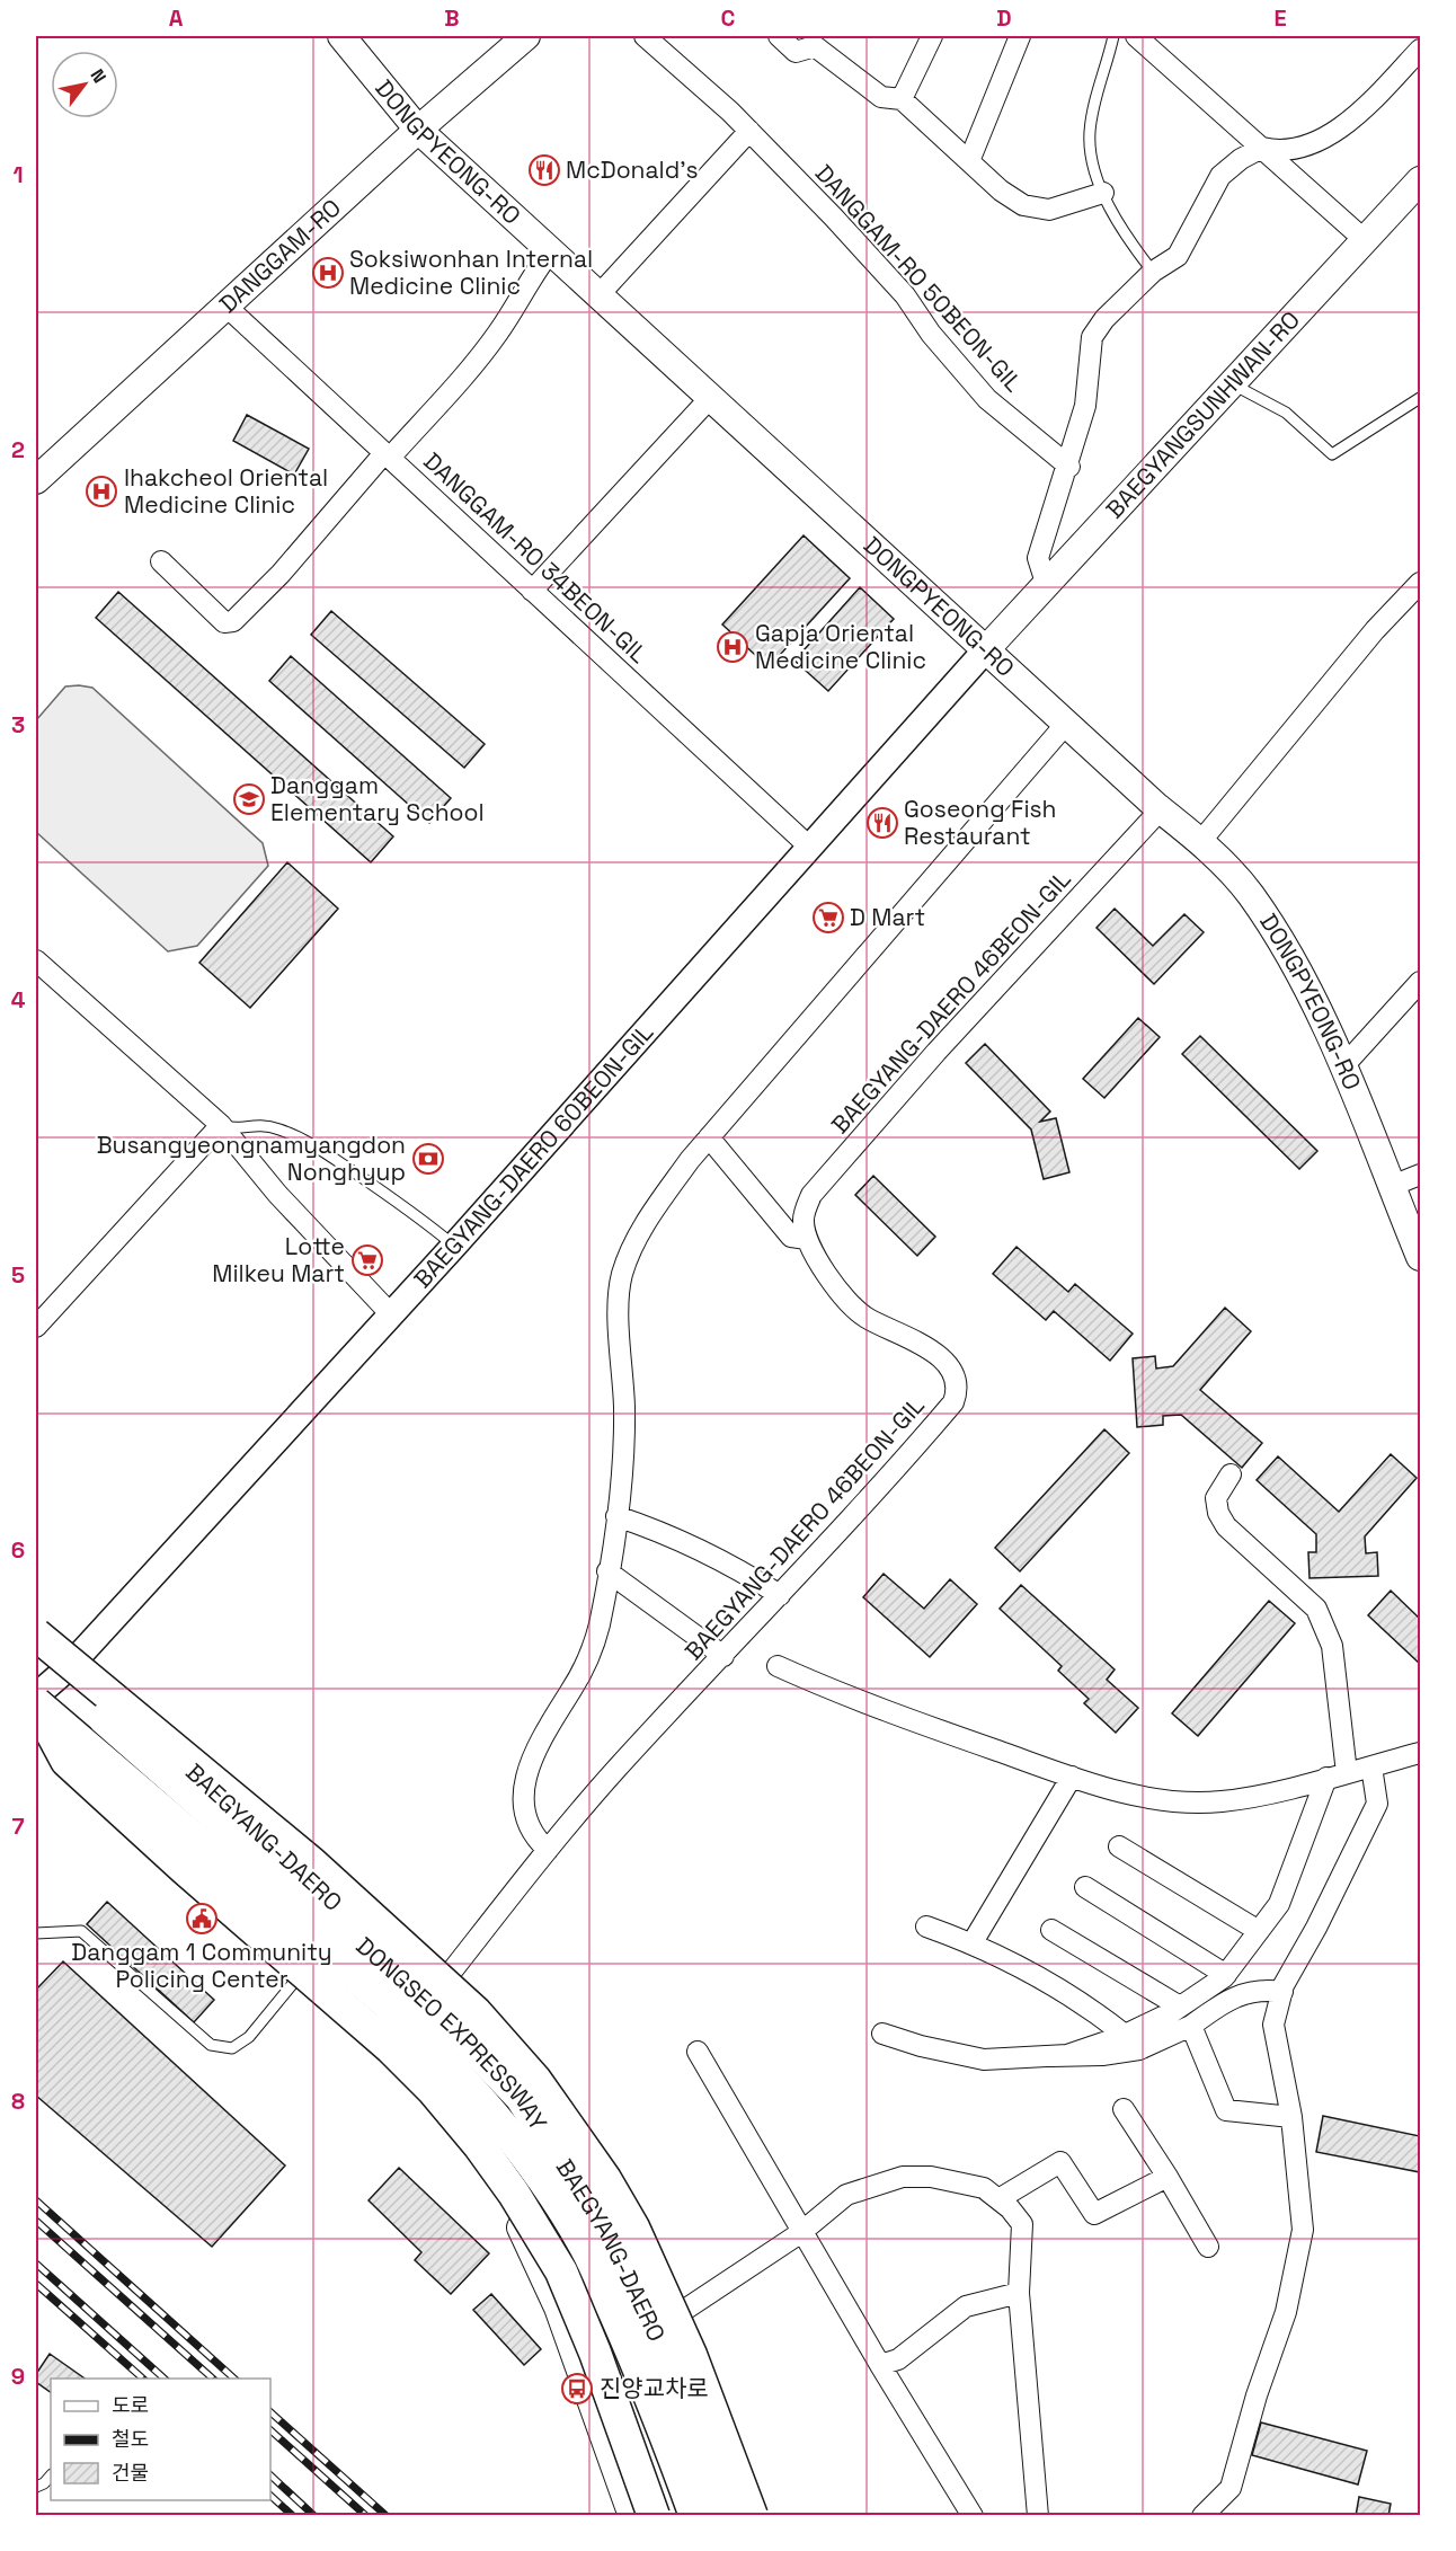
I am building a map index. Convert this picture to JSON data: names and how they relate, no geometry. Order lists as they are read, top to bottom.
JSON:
{
  "streets": {
    "highway": ["DONGSEO EXPRESSWAY"],
    "main road": [
      "DONGPYEONG-RO",
      "DANGGAM-RO",
      "BAEGYANGSUNHWAN-RO",
      "BAEGYANG-DAERO"
    ],
    "street": [
      "DANGGAM-RO 50BEON-GIL",
      "DANGGAM-RO 34BEON-GIL",
      "BAEGYANG-DAERO 46BEON-GIL",
      "BAEGYANG-DAERO 60BEON-GIL"
    ]
  },
  "crossings": [
    ["DONGPYEONG-RO", "DANGGAM-RO"],
    ["DONGPYEONG-RO", "BAEGYANGSUNHWAN-RO"],
    ["DONGPYEONG-RO", "BAEGYANG-DAERO 46BEON-GIL"],
    ["DONGPYEONG-RO", "BAEGYANG-DAERO 60BEON-GIL"],
    ["DANGGAM-RO", "DANGGAM-RO 34BEON-GIL"],
    ["BAEGYANGSUNHWAN-RO", "BAEGYANG-DAERO 60BEON-GIL"],
    ["DANGGAM-RO 34BEON-GIL", "BAEGYANG-DAERO 60BEON-GIL"],
    ["BAEGYANG-DAERO 46BEON-GIL", "BAEGYANG-DAERO"],
    ["BAEGYANG-DAERO 60BEON-GIL", "BAEGYANG-DAERO"],
    ["BAEGYANG-DAERO", "DONGSEO EXPRESSWAY"]
  ],
  "places": {
    "restaurant": ["McDonald's", "Goseong Fish Restaurant"],
    "hospital": ["Soksiwonhan Internal Medicine Clinic", "Ihakcheol Oriental Medicine Clinic", "Gapja Oriental Medicine Clinic"],
    "school or university": ["Danggam Elementary School"],
    "supermarket": ["D Mart", "Lotte Milkeu Mart"],
    "bank": ["Busangyeongnamyangdon Nonghyup"],
    "public building": ["Danggam 1 Community Policing Center"],
    "bus stop": ["진양교차로"]
  },
  "legend": ["도로", "철도", "건물"],
  "north": "top right",
  "grid": {
    "columns": [
      "A",
      "B",
      "C",
      "D",
      "E"
    ],
    "rows": [
      "1",
      "2",
      "3",
      "4",
      "5",
      "6",
      "7",
      "8",
      "9"
    ]
  }
}
